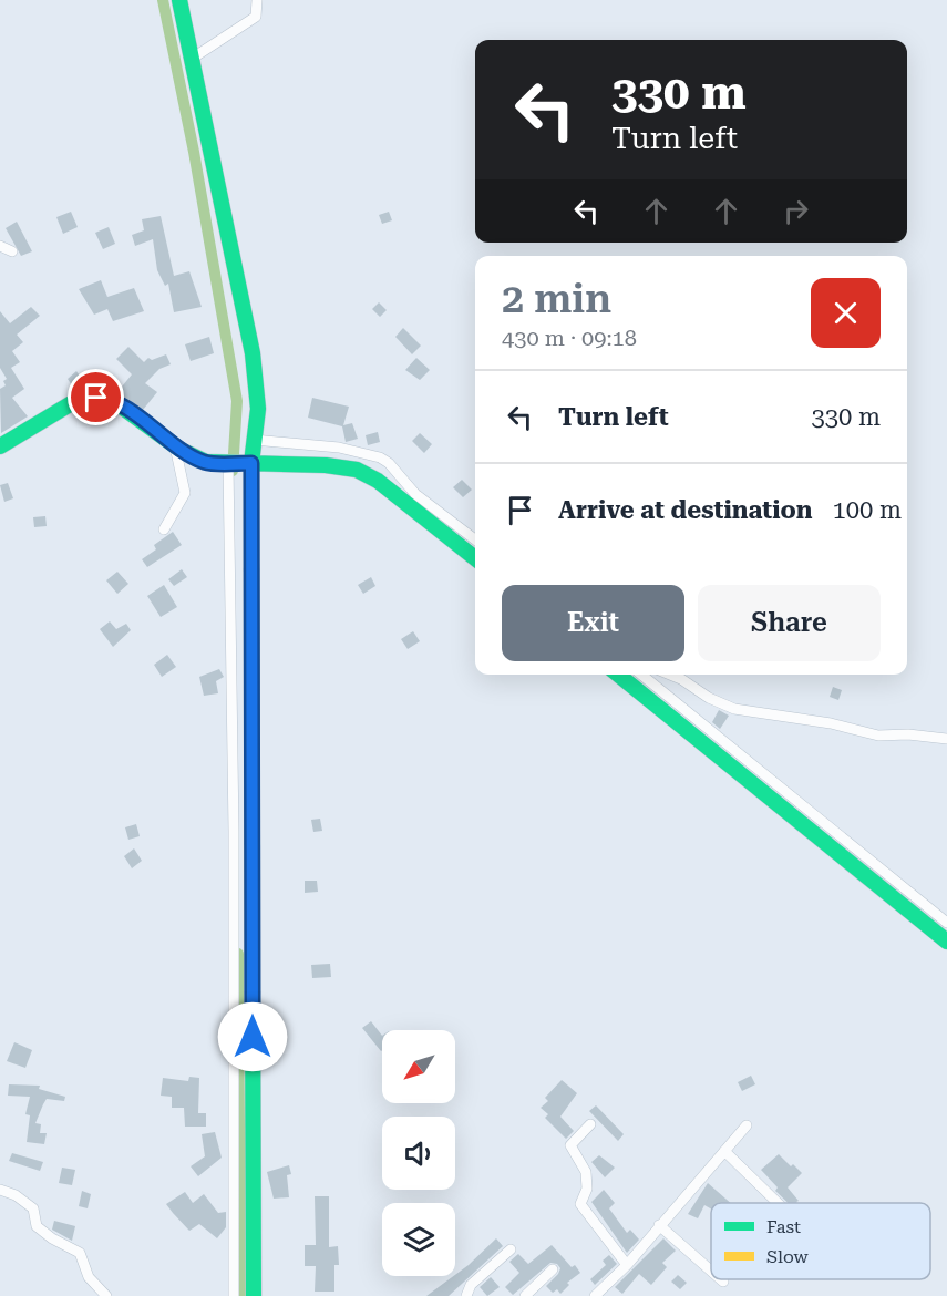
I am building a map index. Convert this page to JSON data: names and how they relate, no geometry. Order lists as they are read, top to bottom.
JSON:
{
  "legend": ["Fast", "Slow"],
  "north": "bottom left",
  "page": {
    "turn": ["330 m", "Turn left"],
    "heading": ["2 min", "430 m · 09:18"],
    "list": [
      {
        "name": "Turn left",
        "value": "330 m"
      },
      {
        "name": "Arrive at destination",
        "value": "100 m"
      }
    ],
    "buttons": ["Exit", "Share"]
  }
}
